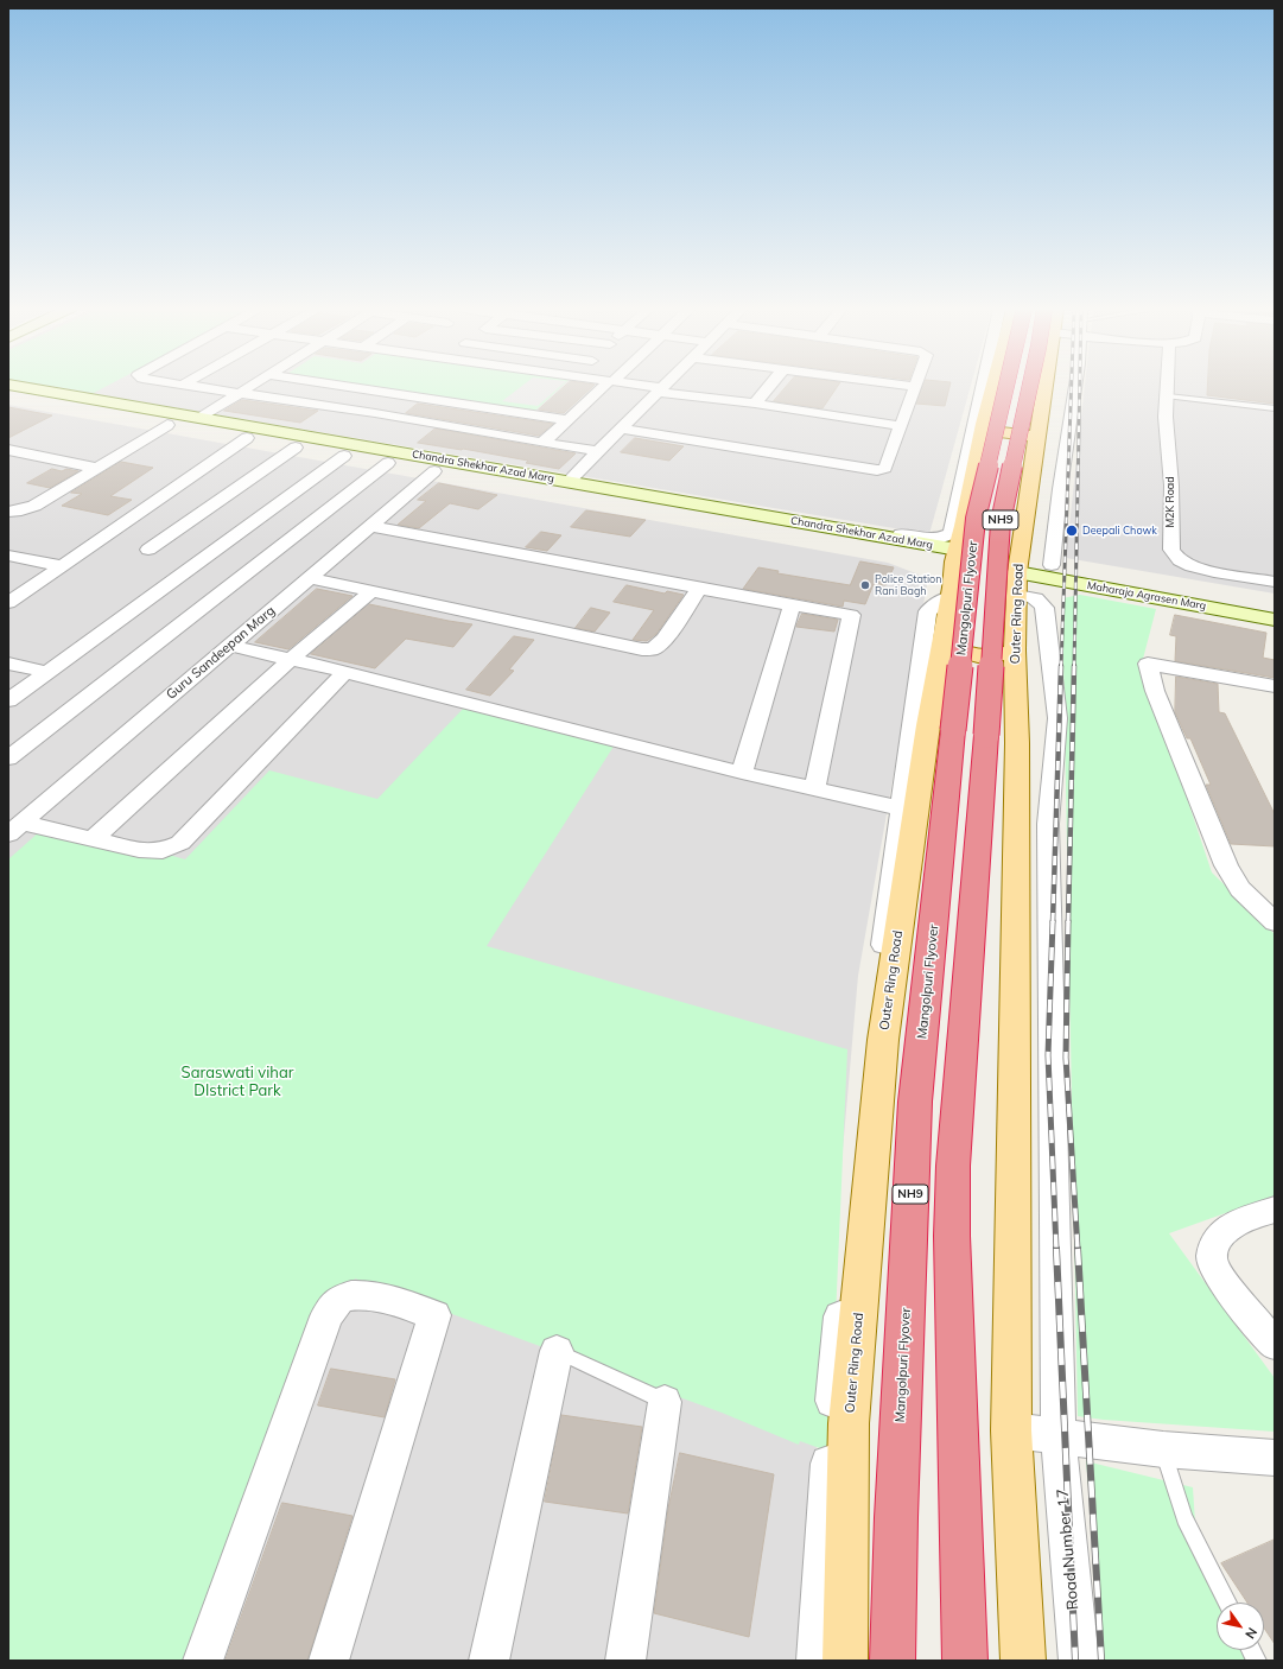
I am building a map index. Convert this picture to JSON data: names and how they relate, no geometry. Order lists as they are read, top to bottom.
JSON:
{
  "streets": {
    "highway": ["NH9", "Mangolpuri Flyover"],
    "main road": ["Outer Ring Road"],
    "street": [
      "Chandra Shekhar Azad Marg",
      "M2K Road",
      "Maharaja Agrasen Marg",
      "Guru Sandeepan Marg",
      "Road Number 17"
    ]
  },
  "crossings": [
    ["Chandra Shekhar Azad Marg", "Outer Ring Road"],
    ["Chandra Shekhar Azad Marg", "Guru Sandeepan Marg"],
    ["Maharaja Agrasen Marg", "Outer Ring Road"],
    ["Maharaja Agrasen Marg", "Road Number 17"],
    ["Outer Ring Road", "Road Number 17"]
  ],
  "parks": ["Saraswati vihar DIstrict Park"],
  "places": ["Deepali Chowk", "Police Station Rani Bagh"],
  "north": "bottom right"
}
